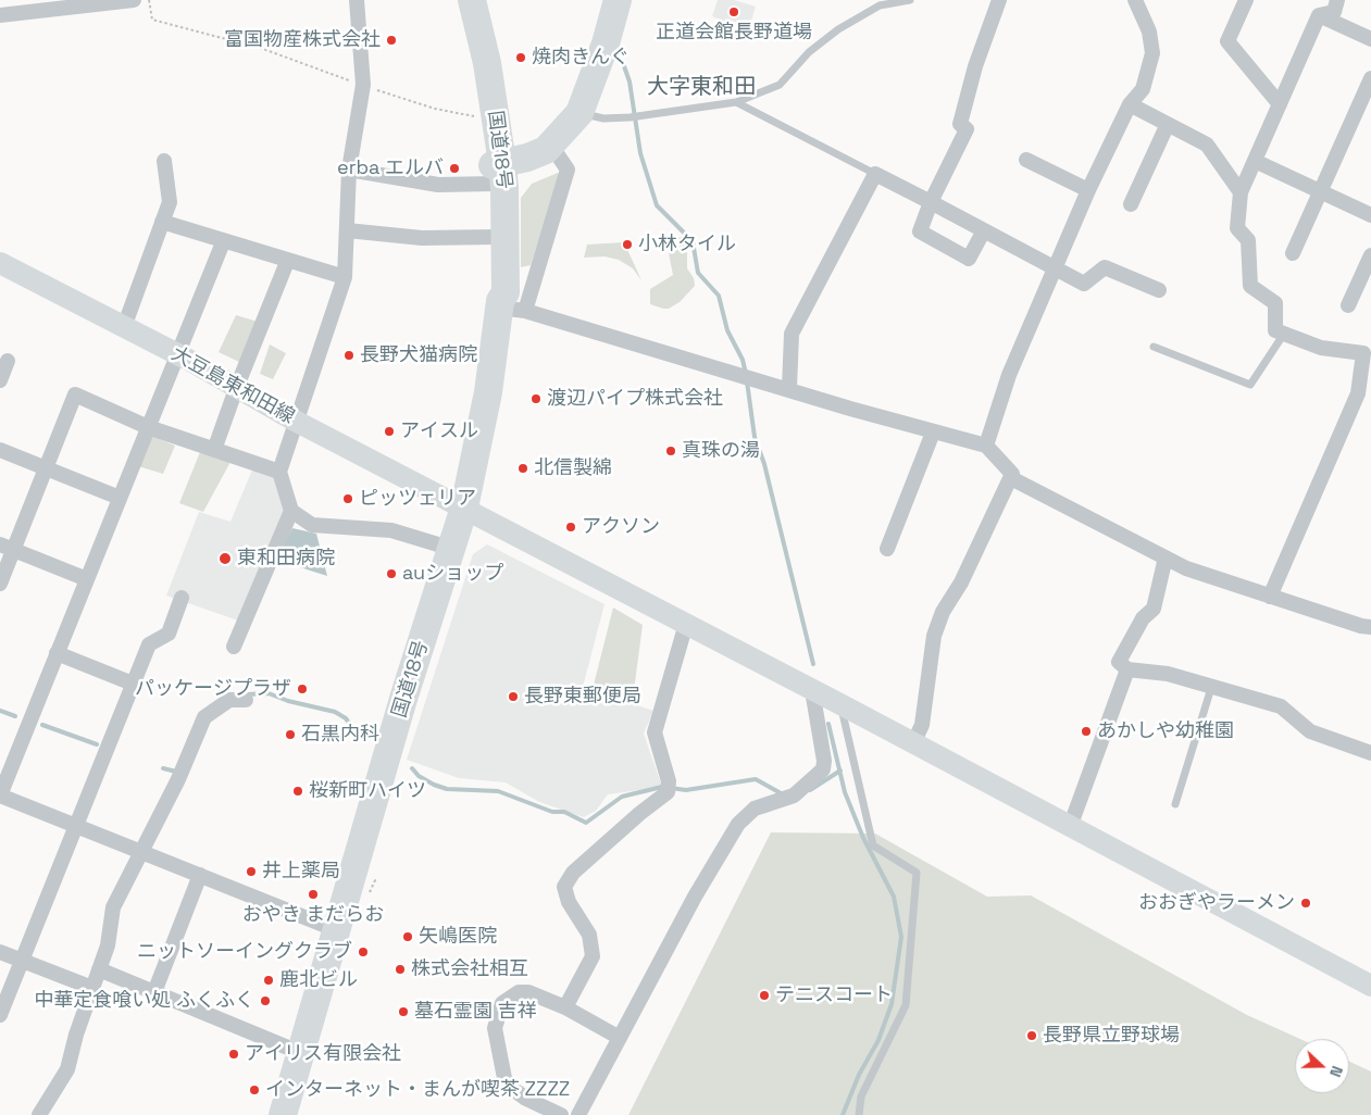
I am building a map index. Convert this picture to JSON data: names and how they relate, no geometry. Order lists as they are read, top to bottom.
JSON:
{
  "streets": {
    "highway": ["国道18号"],
    "street": ["大豆島東和田線"]
  },
  "crossings": [
    ["国道18号", "大豆島東和田線"]
  ],
  "districts": ["大字東和田"],
  "places": [
    "正道会館長野道場",
    "富国物産株式会社",
    "焼肉きんぐ",
    "erba エルバ",
    "小林タイル",
    "長野犬猫病院",
    "渡辺パイプ株式会社",
    "アイスル",
    "真珠の湯",
    "北信製綿",
    "ピッツェリア",
    "アクソン",
    "東和田病院",
    "auショップ",
    "パッケージプラザ",
    "長野東郵便局",
    "あかしや幼稚園",
    "石黒内科",
    "桜新町ハイツ",
    "井上薬局",
    "おやき まだらお",
    "おおぎやラーメン",
    "矢嶋医院",
    "ニットソーイングクラブ",
    "株式会社相互",
    "鹿北ビル",
    "テニスコート",
    "中華定食喰い処 ふくふく",
    "墓石霊園 吉祥",
    "長野県立野球場",
    "アイリス有限会社",
    "インターネット・まんが喫茶 ZZZZ"
  ],
  "north": "right"
}
